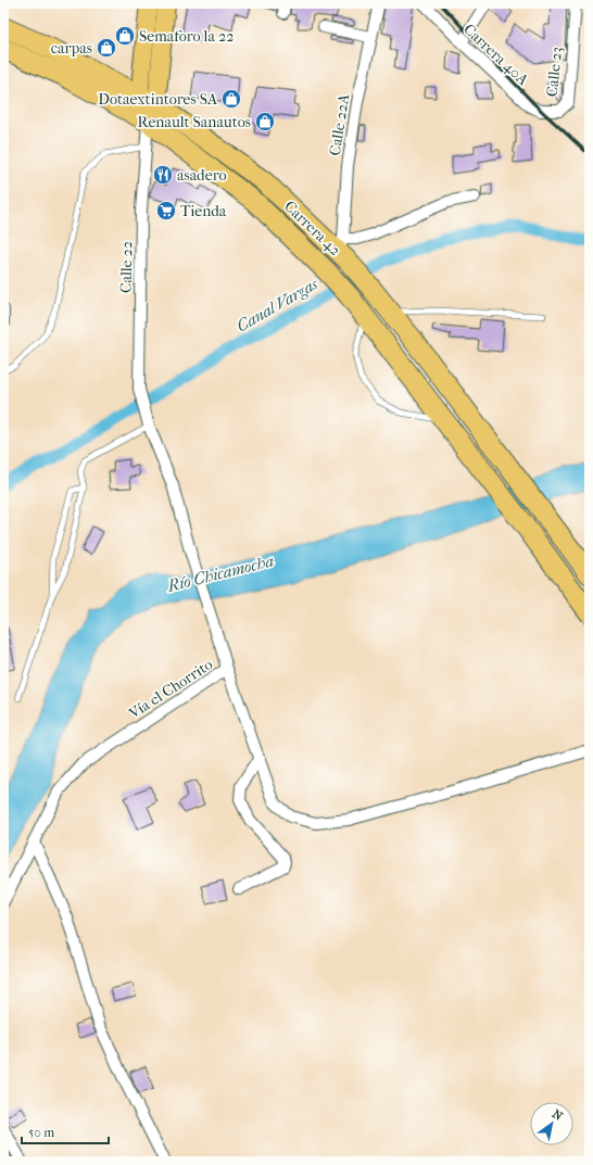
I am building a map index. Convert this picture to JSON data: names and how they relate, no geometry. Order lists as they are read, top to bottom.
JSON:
{
  "streets": {
    "highway": ["Carrera 42"],
    "street": [
      "Carrera 40A",
      "Calle 23",
      "Calle 22A",
      "Calle 22",
      "Vía el Chorrito"
    ]
  },
  "crossings": [
    ["Carrera 40A", "Calle 23"],
    ["Calle 22A", "Carrera 42"],
    ["Carrera 42", "Calle 22"],
    ["Calle 22", "Vía el Chorrito"]
  ],
  "water": ["Canal Vargas", "Río Chicamocha"],
  "places": {
    "shop": [
      "Semaforo la 22",
      "carpas",
      "Dotaextintores SA",
      "Renault Sanautos"
    ],
    "restaurant": ["asadero"],
    "supermarket": ["Tienda"]
  },
  "scale_bar": "50 m",
  "north": "top right"
}
